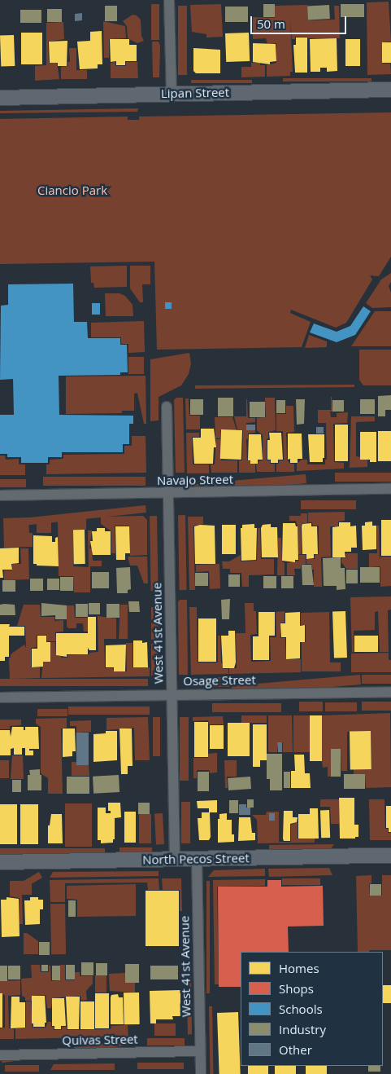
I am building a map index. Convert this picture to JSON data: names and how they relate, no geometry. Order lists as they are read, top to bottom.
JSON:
{
  "streets": {
    "main road": ["Lipan Street", "North Pecos Street"],
    "street": [
      "Navajo Street",
      "West 41st Avenue",
      "Osage Street",
      "Quivas Street"
    ]
  },
  "crossings": [
    ["Navajo Street", "West 41st Avenue"],
    ["West 41st Avenue", "Osage Street"],
    ["West 41st Avenue", "North Pecos Street"],
    ["West 41st Avenue", "Quivas Street"]
  ],
  "parks": ["Ciancio Park"],
  "legend": [
    "Homes",
    "Shops",
    "Schools",
    "Industry",
    "Other"
  ],
  "scale_bar": "50 m"
}
